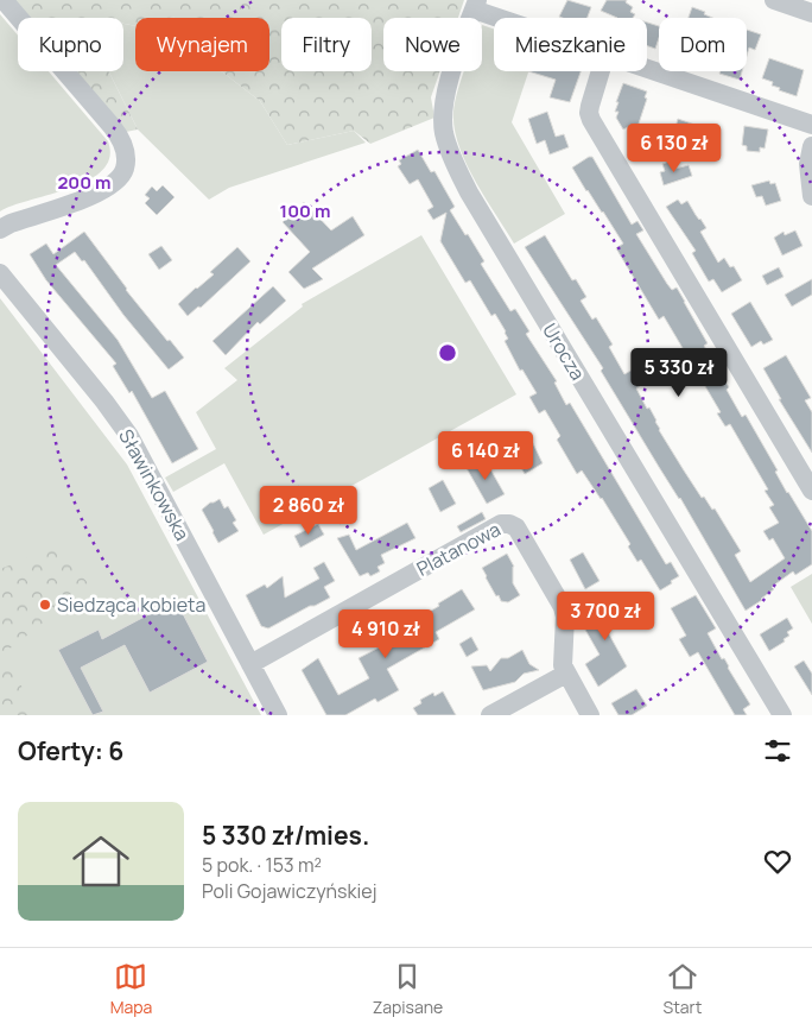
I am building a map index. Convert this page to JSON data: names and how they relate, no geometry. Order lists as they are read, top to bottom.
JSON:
{
  "streets": {
    "street": ["Urocza", "Sławinkowska", "Platanowa"]
  },
  "crossings": [
    ["Sławinkowska", "Platanowa"]
  ],
  "places": ["Siedząca kobieta"],
  "page": {
    "chip": [
      "Kupno",
      "Wynajem",
      "Filtry",
      "Nowe",
      "Mieszkanie",
      "Dom"
    ],
    "price": [
      "6 130 zł",
      "5 330 zł",
      "6 140 zł",
      "2 860 zł",
      "3 700 zł",
      "4 910 zł"
    ],
    "heading": "Oferty: 6",
    "list": [
      {
        "name": "5 330 zł/mies.",
        "note": "5 pok. · 153 m² · Poli Gojawiczyńskiej"
      }
    ],
    "tabs": ["Mapa", "Zapisane", "Start"]
  },
  "rings": ["200 m", "100 m"]
}
